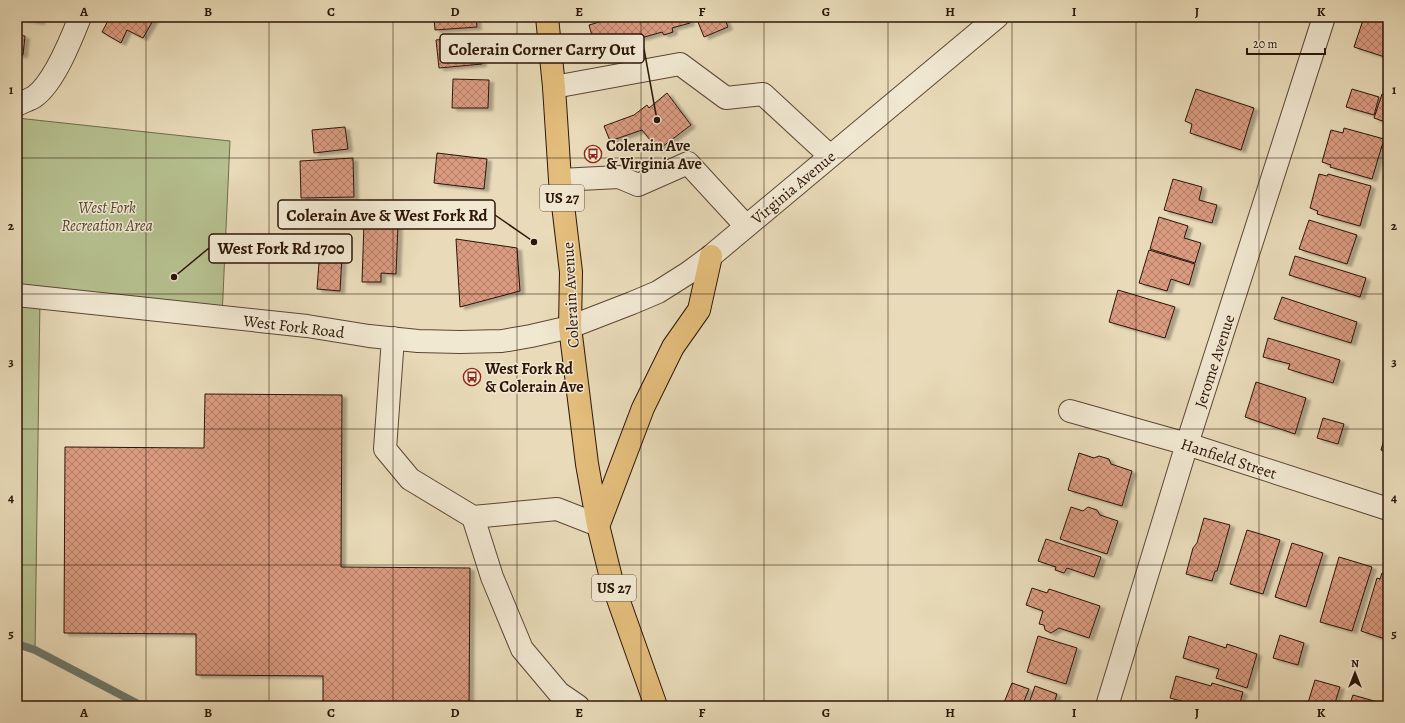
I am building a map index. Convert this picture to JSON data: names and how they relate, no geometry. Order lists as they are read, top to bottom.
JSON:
{
  "streets": {
    "main road": ["US 27", "Colerain Avenue"],
    "street": [
      "Virginia Avenue",
      "West Fork Road",
      "Jerome Avenue",
      "Hanfield Street"
    ]
  },
  "crossings": [
    ["Virginia Avenue", "Colerain Avenue"],
    ["Virginia Avenue", "West Fork Road"],
    ["Colerain Avenue", "West Fork Road"],
    ["Jerome Avenue", "Hanfield Street"]
  ],
  "parks": ["West Fork Recreation Area"],
  "places": {
    "other": ["Colerain Corner Carry Out", "Colerain Ave & West Fork Rd", "West Fork Rd 1700"],
    "bus stop": ["Colerain Ave & Virginia Ave", "West Fork Rd & Colerain Ave"]
  },
  "scale_bar": "20 m",
  "north": "top",
  "grid": {
    "columns": [
      "A",
      "B",
      "C",
      "D",
      "E",
      "F",
      "G",
      "H",
      "I",
      "J",
      "K"
    ],
    "rows": [
      "1",
      "2",
      "3",
      "4",
      "5"
    ]
  }
}
